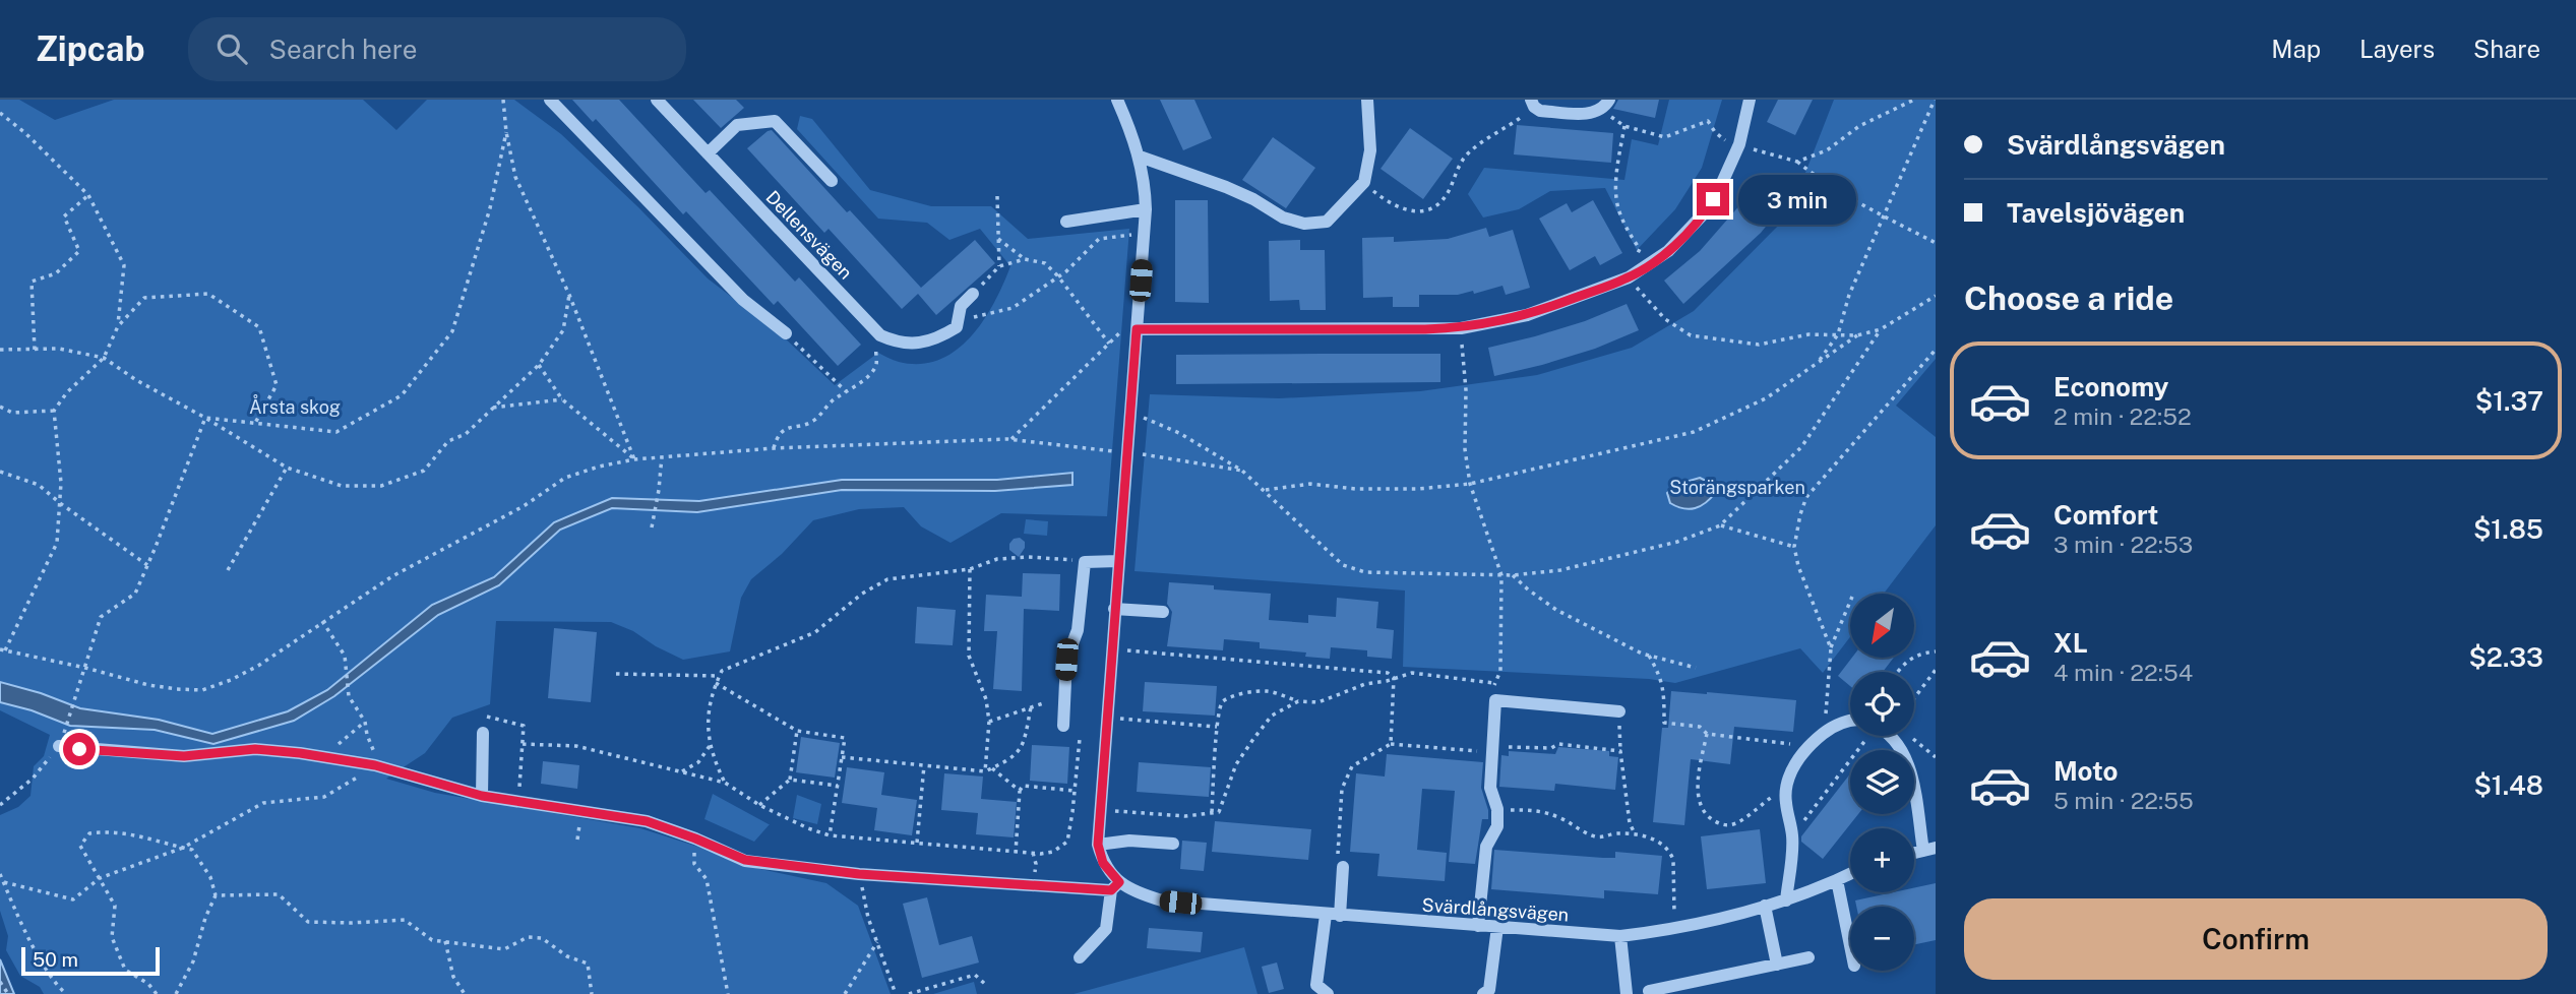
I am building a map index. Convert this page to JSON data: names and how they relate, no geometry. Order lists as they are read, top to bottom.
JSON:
{
  "streets": {
    "street": ["Dellensvägen", "Svärdlångsvägen"]
  },
  "parks": ["Årsta skog", "Storängsparken"],
  "scale_bar": "50 m",
  "north": "bottom left",
  "page": {
    "header": "Zipcab",
    "search": "Search here",
    "nav": ["Map", "Layers", "Share"],
    "banner": ["Svärdlångsvägen", "Tavelsjövägen"],
    "bubble": "3 min",
    "heading": "Choose a ride",
    "list": [
      {
        "name": "Economy",
        "note": "2 min · 22:52",
        "value": "$1.37"
      },
      {
        "name": "Comfort",
        "note": "3 min · 22:53",
        "value": "$1.85"
      },
      {
        "name": "XL",
        "note": "4 min · 22:54",
        "value": "$2.33"
      },
      {
        "name": "Moto",
        "note": "5 min · 22:55",
        "value": "$1.48"
      }
    ],
    "map_buttons": ["+", "−"],
    "buttons": "Confirm",
    "scale": "50 m"
  }
}
